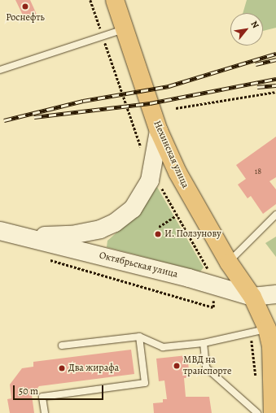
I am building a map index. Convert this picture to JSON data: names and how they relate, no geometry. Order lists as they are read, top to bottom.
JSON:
{
  "streets": {
    "main road": ["Нехинская улица", "Октябрьская улица"]
  },
  "crossings": [
    ["Нехинская улица", "Октябрьская улица"]
  ],
  "places": [
    "Роснефть",
    "И. Ползунову",
    "МВД на транспорте",
    "Два жирафа"
  ],
  "house_numbers": ["18"],
  "scale_bar": "50 m",
  "north": "top right"
}
